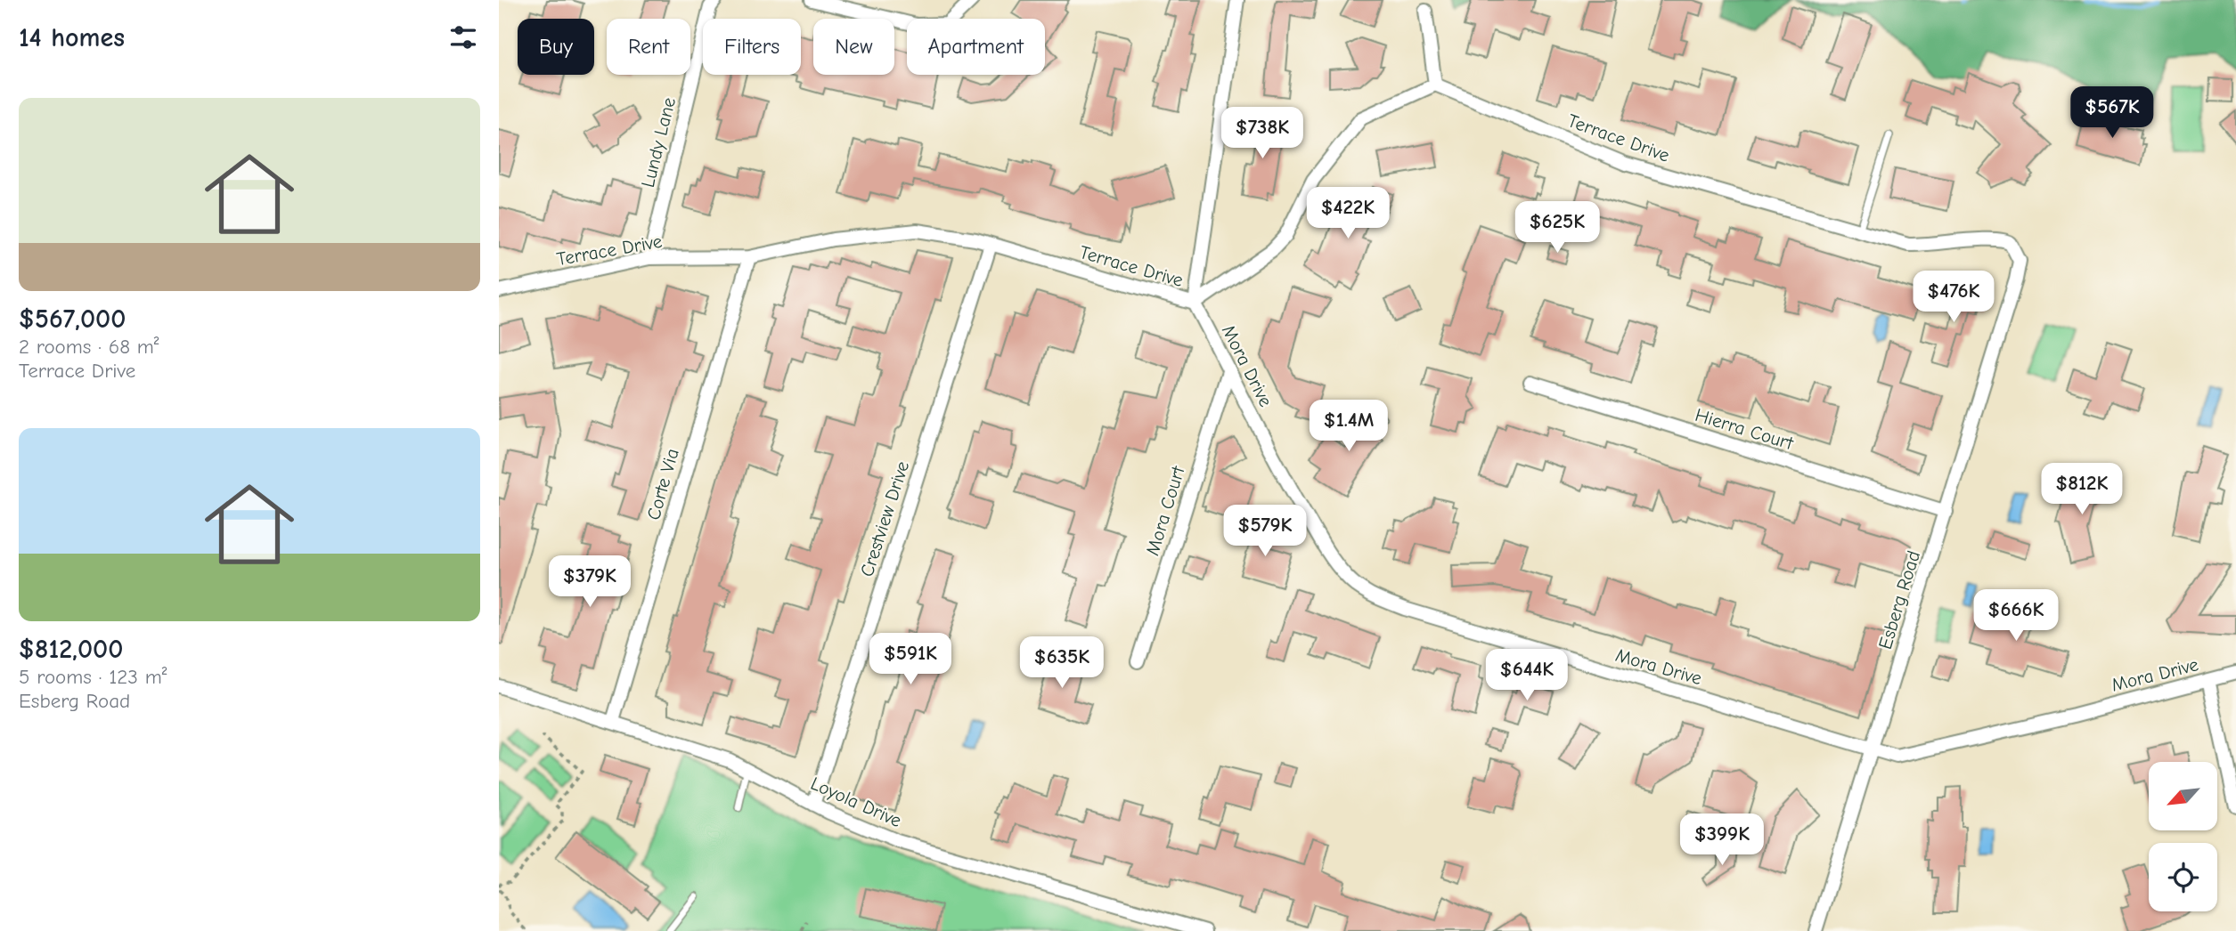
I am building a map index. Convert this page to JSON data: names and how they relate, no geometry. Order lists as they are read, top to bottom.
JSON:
{
  "streets": {
    "street": [
      "Terrace Drive",
      "Lundy Lane",
      "Mora Drive",
      "Hierra Court",
      "Corte Via",
      "Mora Court",
      "Crestview Drive",
      "Esberg Road",
      "Loyola Drive"
    ]
  },
  "crossings": [
    ["Terrace Drive", "Lundy Lane"],
    ["Terrace Drive", "Mora Drive"],
    ["Terrace Drive", "Corte Via"],
    ["Terrace Drive", "Crestview Drive"],
    ["Terrace Drive", "Esberg Road"],
    ["Mora Drive", "Mora Court"],
    ["Mora Drive", "Esberg Road"],
    ["Hierra Court", "Esberg Road"],
    ["Corte Via", "Loyola Drive"],
    ["Crestview Drive", "Loyola Drive"]
  ],
  "north": "bottom left",
  "page": {
    "heading": "14 homes",
    "chip": [
      "Buy",
      "Rent",
      "Filters",
      "New",
      "Apartment"
    ],
    "list": [
      {
        "name": "$567,000",
        "note": "2 rooms · 68 m² · Terrace Drive"
      },
      {
        "name": "$812,000",
        "note": "5 rooms · 123 m² · Esberg Road"
      }
    ],
    "price": [
      "$567K",
      "$738K",
      "$422K",
      "$625K",
      "$476K",
      "$1.4M",
      "$812K",
      "$579K",
      "$379K",
      "$666K",
      "$591K",
      "$635K",
      "$644K",
      "$399K"
    ]
  }
}
